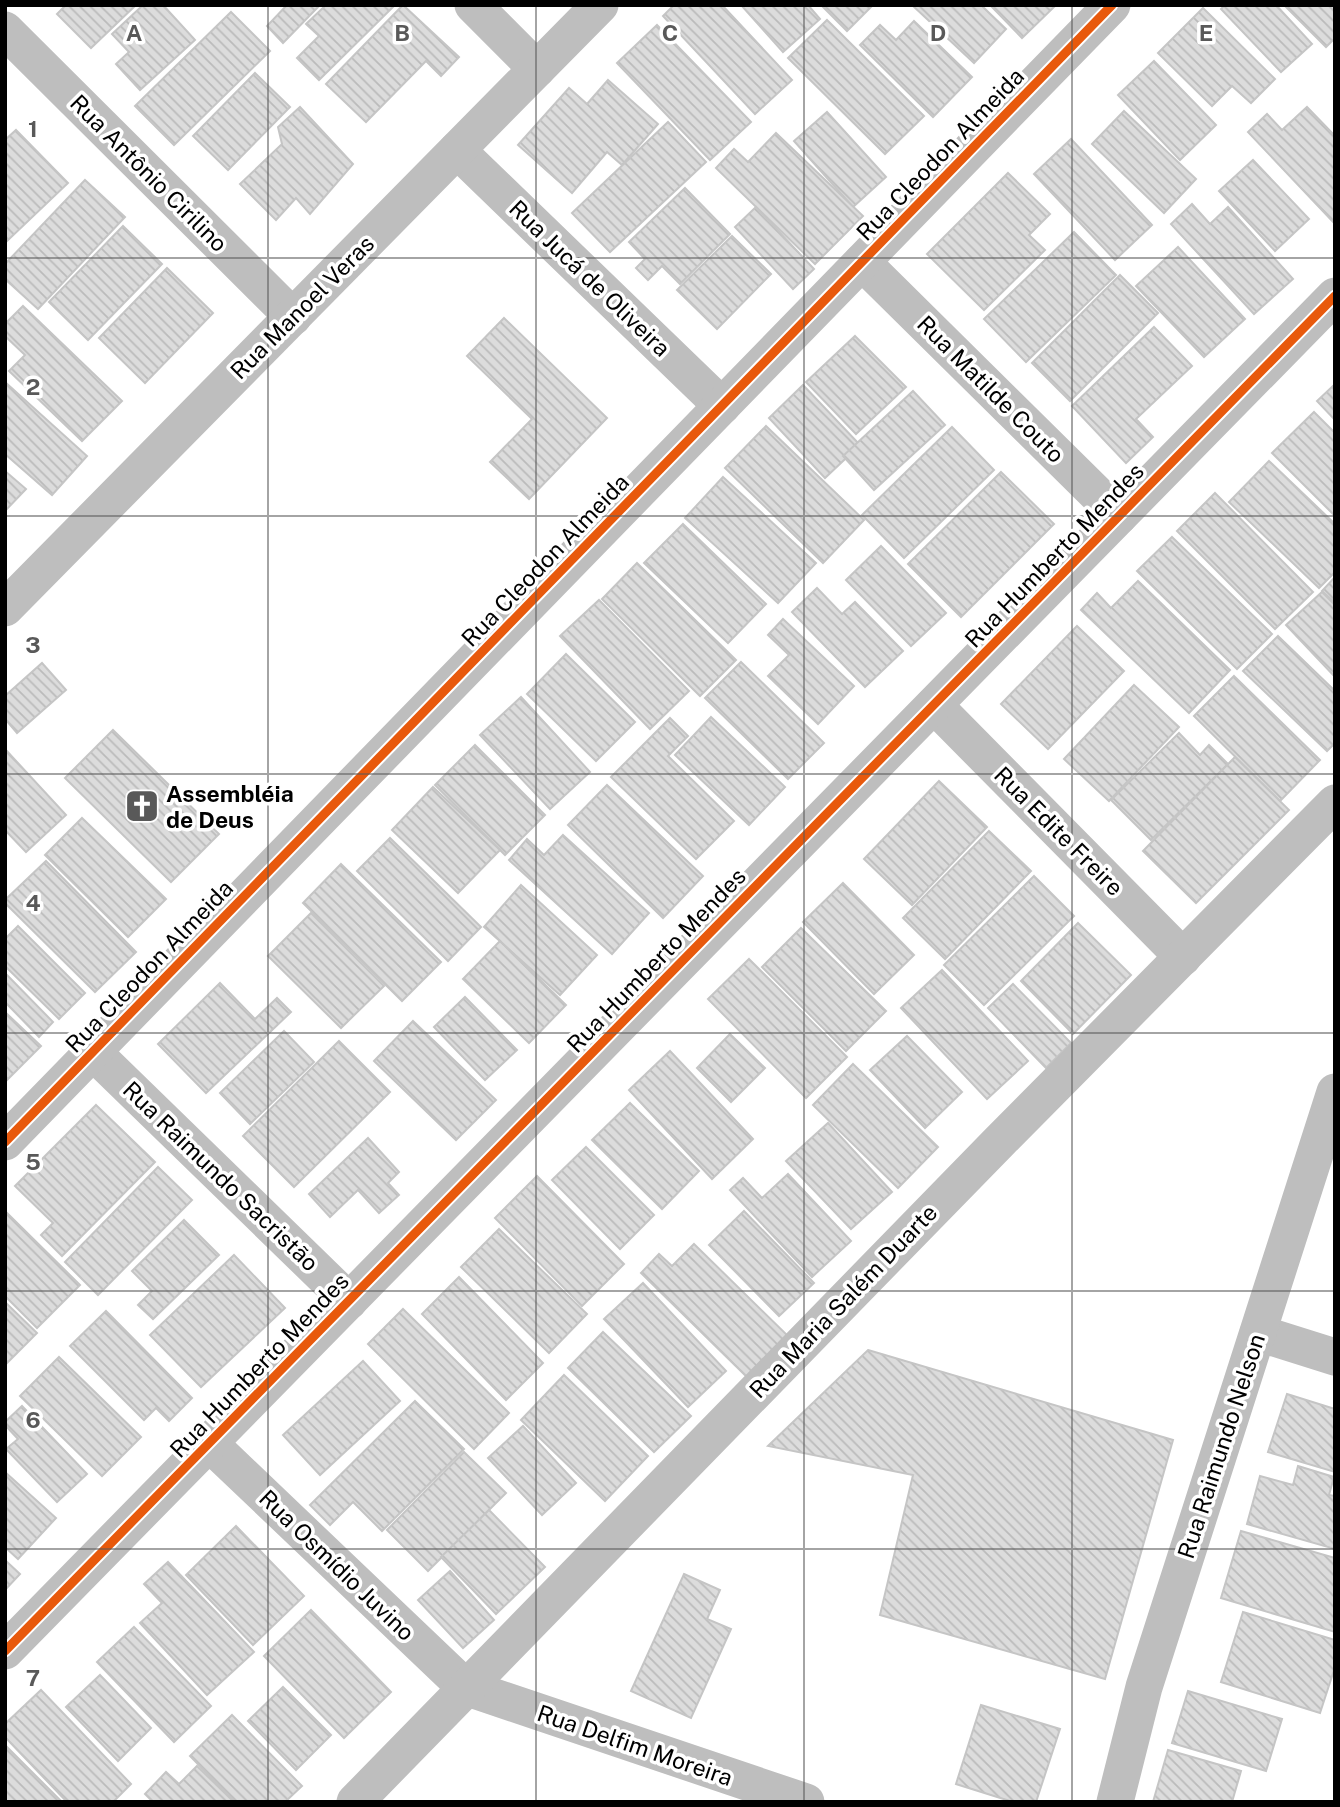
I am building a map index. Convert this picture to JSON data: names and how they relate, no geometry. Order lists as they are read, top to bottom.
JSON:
{
  "streets": {
    "street": [
      "Rua Cleodon Almeida",
      "Rua Antônio Cirilino",
      "Rua Jucá de Oliveira",
      "Rua Manoel Veras",
      "Rua Matilde Couto",
      "Rua Humberto Mendes",
      "Rua Edite Freire",
      "Rua Raimundo Sacristão",
      "Rua Maria Salém Duarte",
      "Rua Raimundo Nelson",
      "Rua Osmídio Juvino",
      "Rua Delfim Moreira"
    ]
  },
  "crossings": [
    ["Rua Cleodon Almeida", "Rua Jucá de Oliveira"],
    ["Rua Cleodon Almeida", "Rua Matilde Couto"],
    ["Rua Cleodon Almeida", "Rua Raimundo Sacristão"],
    ["Rua Antônio Cirilino", "Rua Manoel Veras"],
    ["Rua Jucá de Oliveira", "Rua Manoel Veras"],
    ["Rua Matilde Couto", "Rua Humberto Mendes"],
    ["Rua Humberto Mendes", "Rua Edite Freire"],
    ["Rua Humberto Mendes", "Rua Raimundo Sacristão"],
    ["Rua Humberto Mendes", "Rua Osmídio Juvino"],
    ["Rua Edite Freire", "Rua Maria Salém Duarte"],
    ["Rua Maria Salém Duarte", "Rua Osmídio Juvino"],
    ["Rua Maria Salém Duarte", "Rua Delfim Moreira"],
    ["Rua Osmídio Juvino", "Rua Delfim Moreira"]
  ],
  "places": {
    "church": ["Assembléia de Deus"]
  },
  "grid": {
    "columns": [
      "A",
      "B",
      "C",
      "D",
      "E"
    ],
    "rows": [
      "1",
      "2",
      "3",
      "4",
      "5",
      "6",
      "7"
    ]
  }
}
